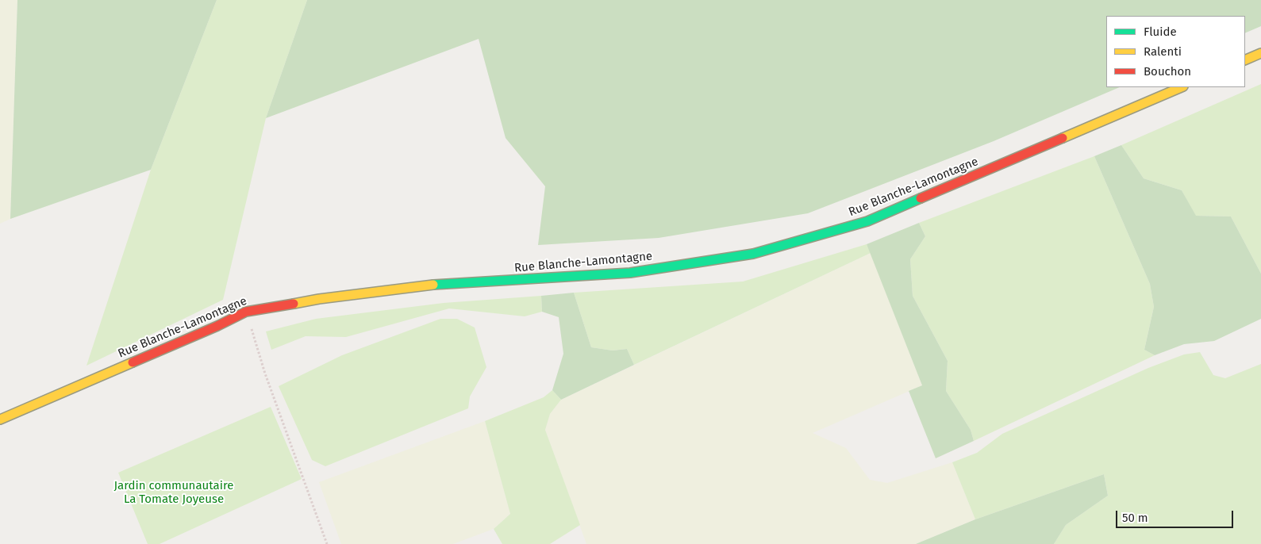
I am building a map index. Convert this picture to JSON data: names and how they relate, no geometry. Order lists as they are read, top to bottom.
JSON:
{
  "streets": {
    "street": ["Rue Blanche-Lamontagne"]
  },
  "parks": ["Jardin communautaire La Tomate Joyeuse"],
  "legend": ["Fluide", "Ralenti", "Bouchon"],
  "scale_bar": "50 m"
}
